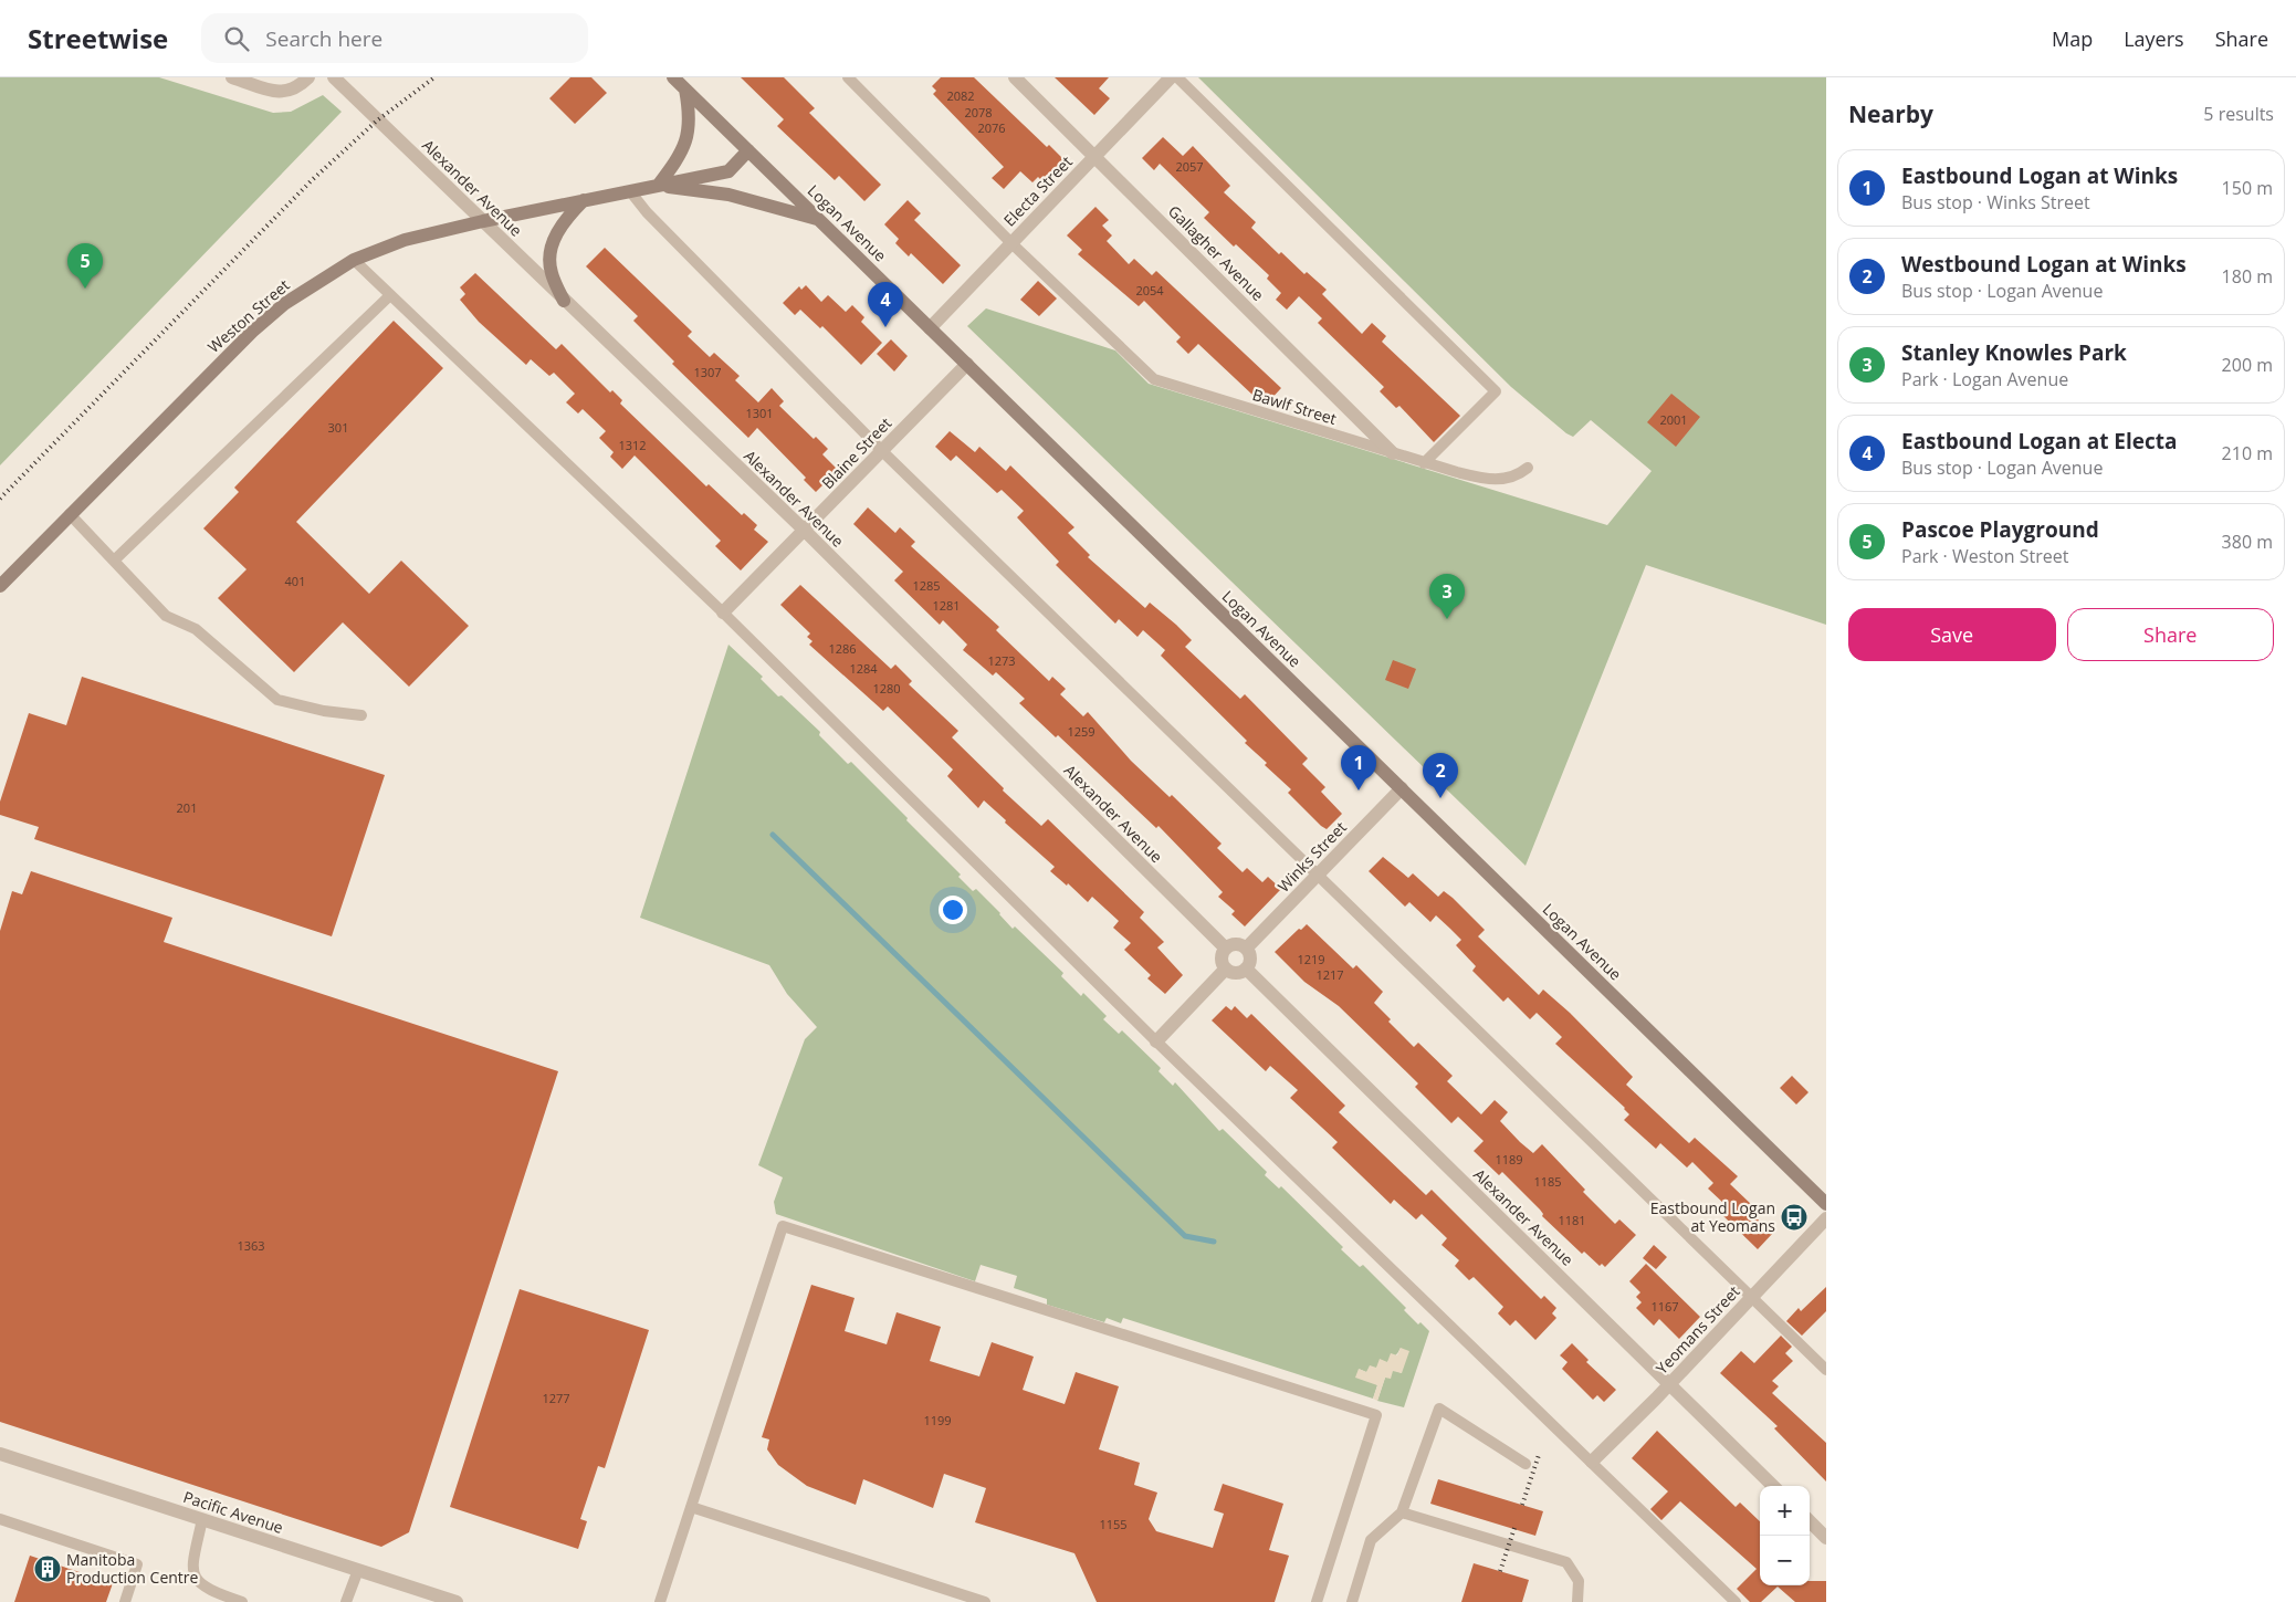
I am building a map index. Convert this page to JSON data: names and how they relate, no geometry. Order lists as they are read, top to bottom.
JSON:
{
  "streets": {
    "main road": ["Logan Avenue", "Weston Street"],
    "street": [
      "Alexander Avenue",
      "Electa Street",
      "Gallagher Avenue",
      "Blaine Street",
      "Winks Street",
      "Yeomans Street",
      "Pacific Avenue"
    ],
    "lane": ["Bawlf Street"]
  },
  "crossings": [
    ["Alexander Avenue", "Weston Street"],
    ["Alexander Avenue", "Blaine Street"],
    ["Alexander Avenue", "Winks Street"],
    ["Alexander Avenue", "Yeomans Street"],
    ["Electa Street", "Logan Avenue"],
    ["Electa Street", "Gallagher Avenue"],
    ["Electa Street", "Bawlf Street"],
    ["Logan Avenue", "Weston Street"],
    ["Logan Avenue", "Blaine Street"],
    ["Logan Avenue", "Winks Street"],
    ["Gallagher Avenue", "Bawlf Street"]
  ],
  "places": {
    "bus stop": ["Eastbound Logan at Yeomans"],
    "building": ["Manitoba Production Centre"]
  },
  "house_numbers": [
    "2082",
    "2078",
    "2076",
    "2057",
    "2054",
    "1307",
    "1301",
    "2001",
    "301",
    "1312",
    "401",
    "1285",
    "1281",
    "1286",
    "1273",
    "1284",
    "1280",
    "1259",
    "201",
    "1219",
    "1217",
    "1189",
    "1185",
    "1181",
    "1363",
    "1167",
    "1277",
    "1199",
    "1155"
  ],
  "page": {
    "header": "Streetwise",
    "search": "Search here",
    "nav": ["Map", "Layers", "Share"],
    "heading": ["Nearby", "5 results"],
    "list": [
      {
        "mark": "1",
        "name": "Eastbound Logan at Winks",
        "note": "Bus stop · Winks Street",
        "value": "150 m"
      },
      {
        "mark": "2",
        "name": "Westbound Logan at Winks",
        "note": "Bus stop · Logan Avenue",
        "value": "180 m"
      },
      {
        "mark": "3",
        "name": "Stanley Knowles Park",
        "note": "Park · Logan Avenue",
        "value": "200 m"
      },
      {
        "mark": "4",
        "name": "Eastbound Logan at Electa",
        "note": "Bus stop · Logan Avenue",
        "value": "210 m"
      },
      {
        "mark": "5",
        "name": "Pascoe Playground",
        "note": "Park · Weston Street",
        "value": "380 m"
      }
    ],
    "pins": [
      "5",
      "4",
      "3",
      "1",
      "2"
    ],
    "buttons": ["Save", "Share"],
    "map_buttons": ["+", "−"]
  }
}
